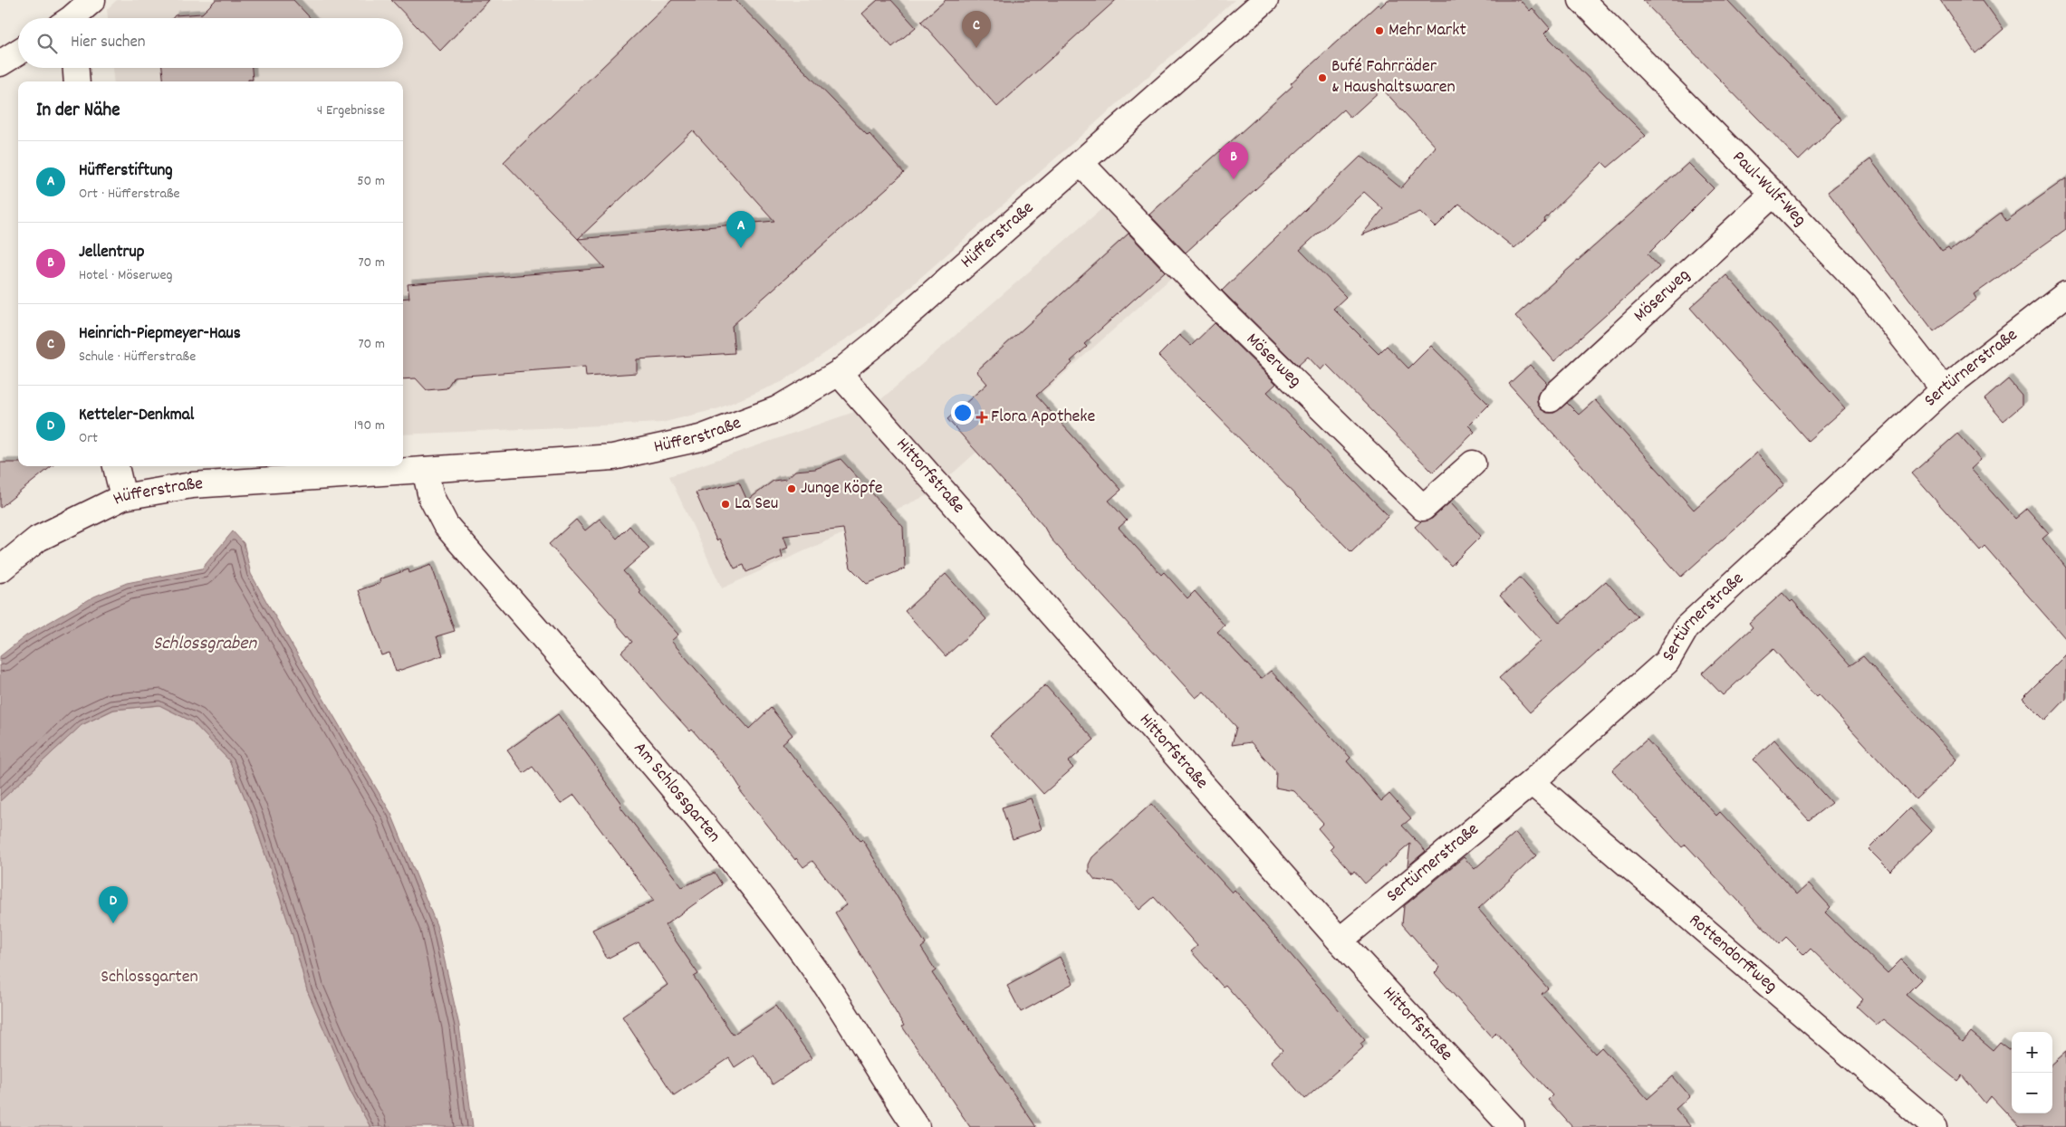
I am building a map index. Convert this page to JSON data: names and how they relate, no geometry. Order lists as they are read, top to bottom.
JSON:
{
  "streets": {
    "street": [
      "Paul-Wulf-Weg",
      "Hüfferstraße",
      "Möserweg",
      "Sertürnerstraße",
      "Hittorfstraße",
      "Am Schlossgarten",
      "Rottendorffweg"
    ]
  },
  "crossings": [
    ["Paul-Wulf-Weg", "Möserweg"],
    ["Paul-Wulf-Weg", "Sertürnerstraße"],
    ["Hüfferstraße", "Möserweg"],
    ["Hüfferstraße", "Hittorfstraße"],
    ["Hüfferstraße", "Am Schlossgarten"],
    ["Sertürnerstraße", "Hittorfstraße"],
    ["Sertürnerstraße", "Rottendorffweg"]
  ],
  "water": ["Schlossgraben"],
  "parks": ["Schlossgarten"],
  "places": {
    "other": [
      "Mehr Markt",
      "Bufé Fahrräder & Haushaltswaren",
      "Junge Köpfe",
      "La Seu"
    ],
    "health": ["Flora Apotheke"]
  },
  "page": {
    "pins": [
      "C",
      "B",
      "A",
      "D"
    ],
    "search": "Hier suchen",
    "heading": ["In der Nähe", "4 Ergebnisse"],
    "list": [
      {
        "mark": "A",
        "name": "Hüfferstiftung",
        "note": "Ort · Hüfferstraße",
        "value": "50 m"
      },
      {
        "mark": "B",
        "name": "Jellentrup",
        "note": "Hotel · Möserweg",
        "value": "70 m"
      },
      {
        "mark": "C",
        "name": "Heinrich-Piepmeyer-Haus",
        "note": "Schule · Hüfferstraße",
        "value": "70 m"
      },
      {
        "mark": "D",
        "name": "Ketteler-Denkmal",
        "note": "Ort",
        "value": "190 m"
      }
    ],
    "map_buttons": ["+", "−"]
  }
}
